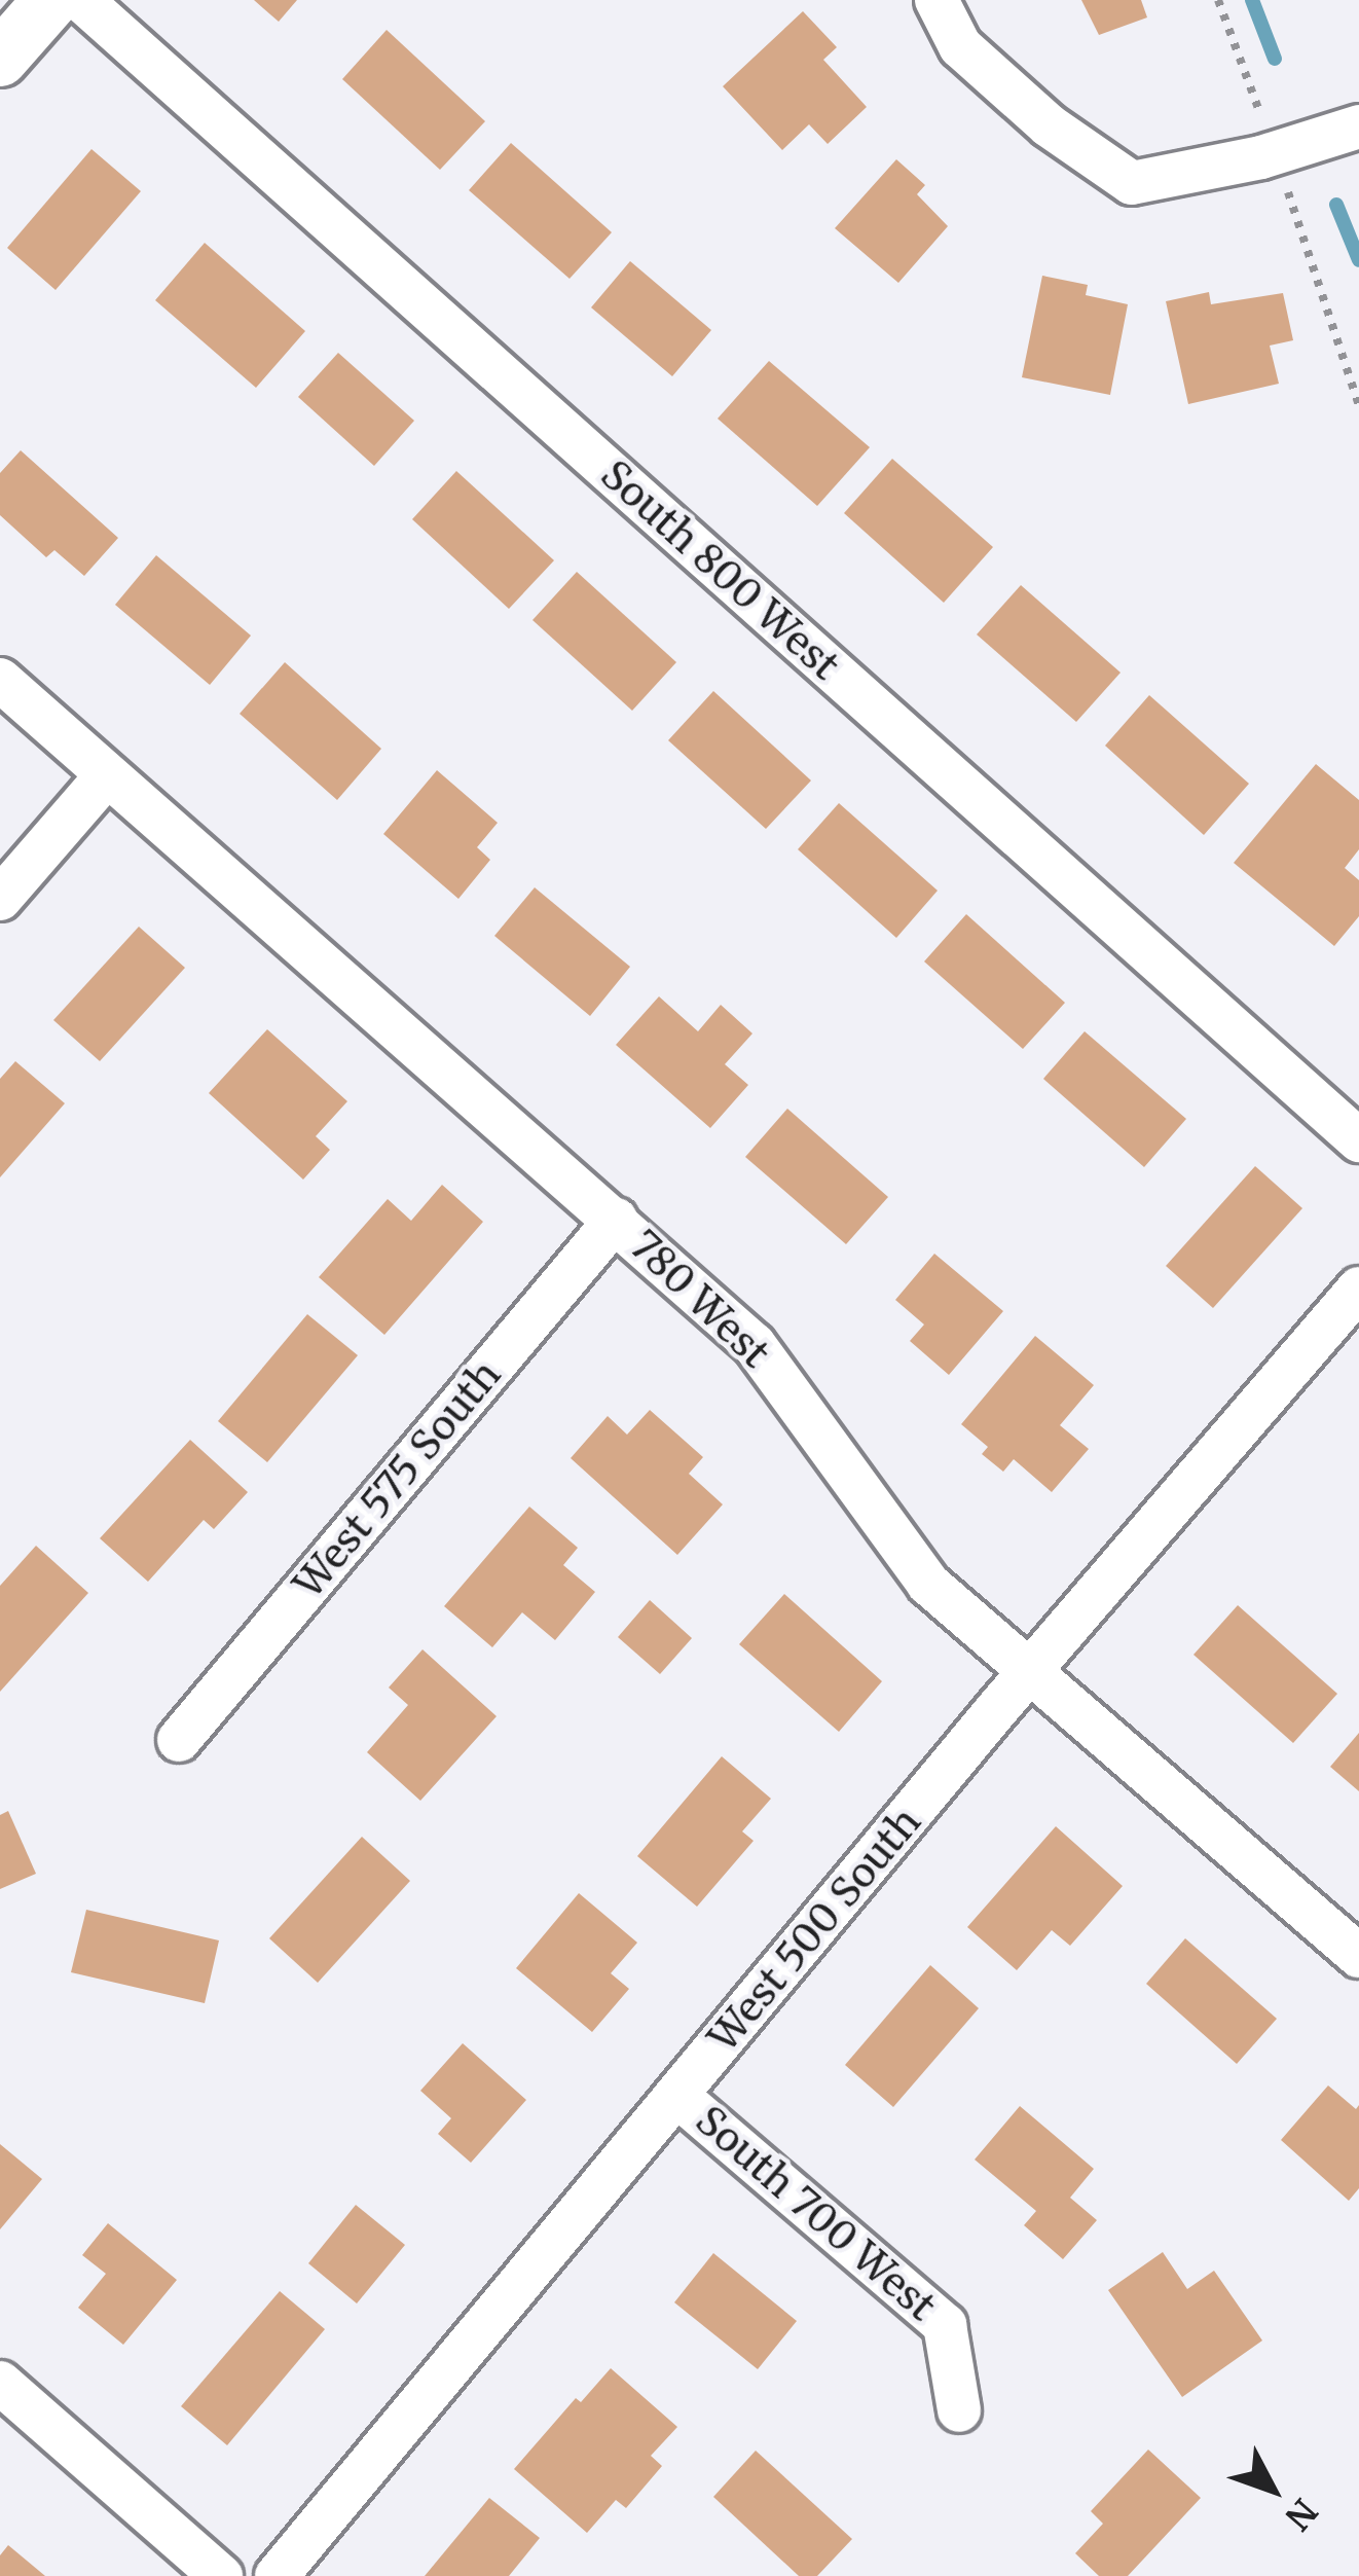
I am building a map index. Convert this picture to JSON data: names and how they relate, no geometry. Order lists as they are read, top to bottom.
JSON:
{
  "streets": {
    "street": [
      "South 800 West",
      "780 West",
      "West 575 South",
      "West 500 South",
      "South 700 West"
    ]
  },
  "crossings": [
    ["780 West", "West 575 South"],
    ["780 West", "West 500 South"],
    ["West 500 South", "South 700 West"]
  ],
  "north": "bottom right"
}
